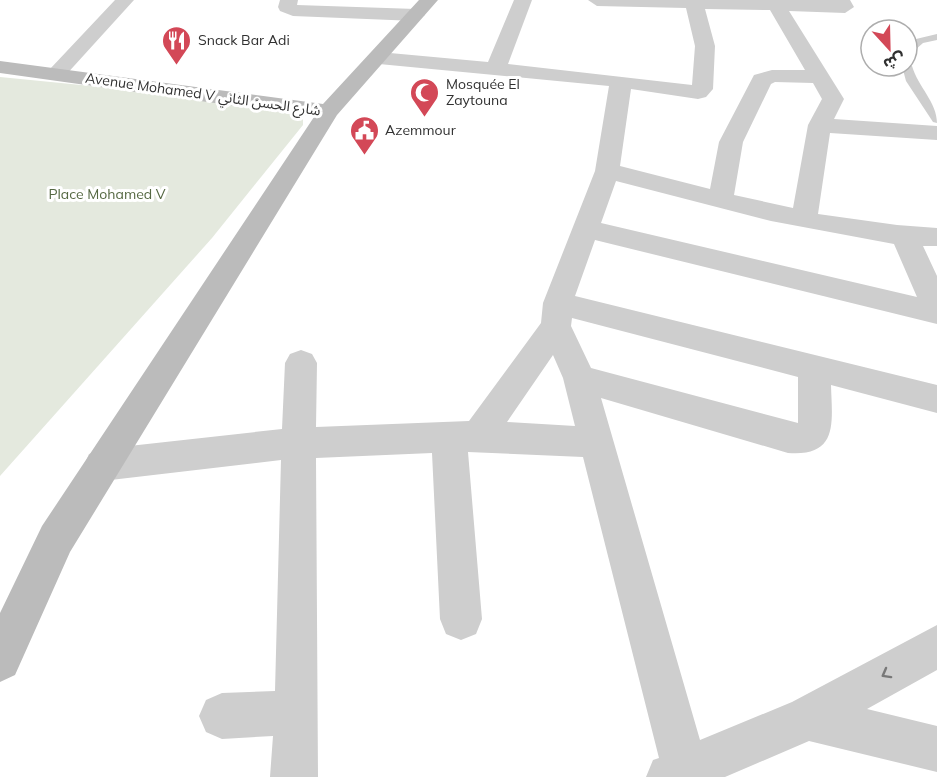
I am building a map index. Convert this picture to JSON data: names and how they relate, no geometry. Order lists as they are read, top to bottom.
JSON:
{
  "streets": {
    "main road": ["Avenue Mohamed V شارع الحسن الثاني"]
  },
  "parks": ["Place Mohamed V"],
  "places": {
    "restaurant": ["Snack Bar Adi"],
    "mosque": ["Mosquée El Zaytouna"],
    "public building": ["Azemmour"]
  },
  "north": "bottom"
}
